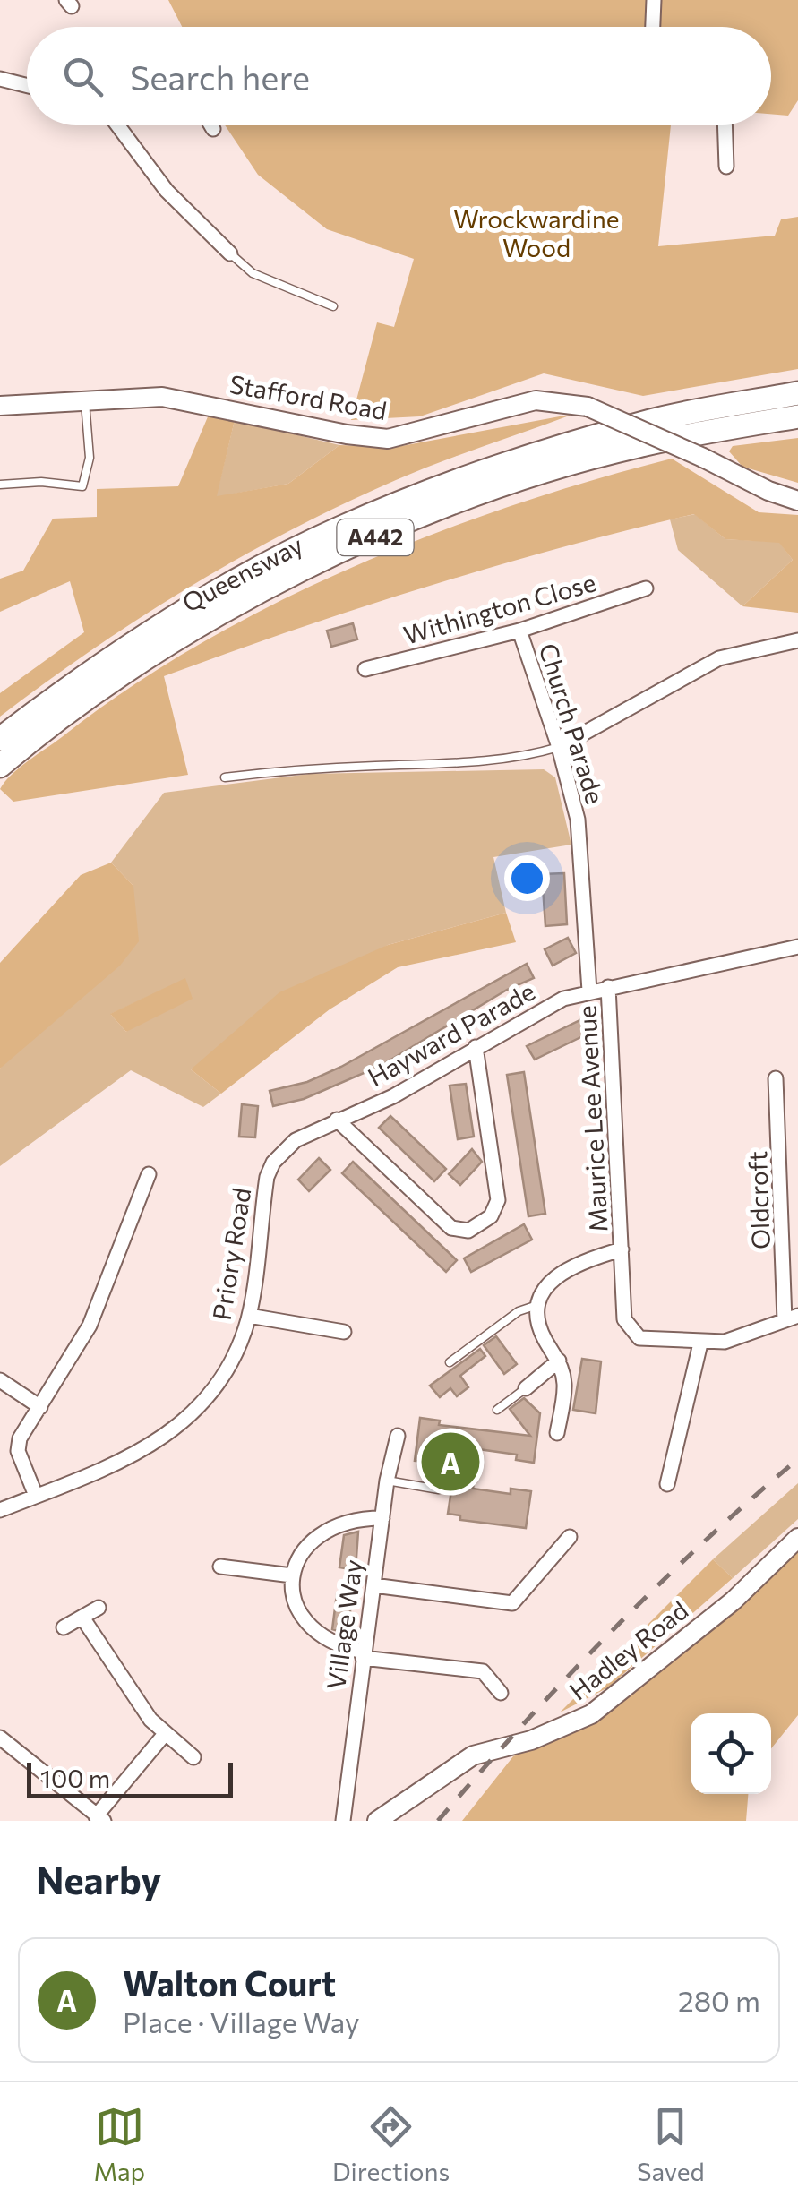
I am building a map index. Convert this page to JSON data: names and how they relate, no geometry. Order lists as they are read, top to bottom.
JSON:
{
  "streets": {
    "highway": ["A442", "Queensway"],
    "street": [
      "Stafford Road",
      "Withington Close",
      "Church Parade",
      "Hayward Parade",
      "Maurice Lee Avenue",
      "Oldcroft",
      "Priory Road",
      "Village Way",
      "Hadley Road"
    ]
  },
  "crossings": [
    ["Withington Close", "Church Parade"],
    ["Church Parade", "Hayward Parade"],
    ["Hayward Parade", "Maurice Lee Avenue"],
    ["Hayward Parade", "Priory Road"],
    ["Maurice Lee Avenue", "Oldcroft"]
  ],
  "parks": ["Wrockwardine Wood"],
  "scale_bar": "100 m",
  "page": {
    "search": "Search here",
    "pins": "A",
    "scale": "100 m",
    "heading": "Nearby",
    "list": [
      {
        "mark": "A",
        "name": "Walton Court",
        "note": "Place · Village Way",
        "value": "280 m"
      }
    ],
    "nav": ["Map", "Directions", "Saved"]
  }
}
